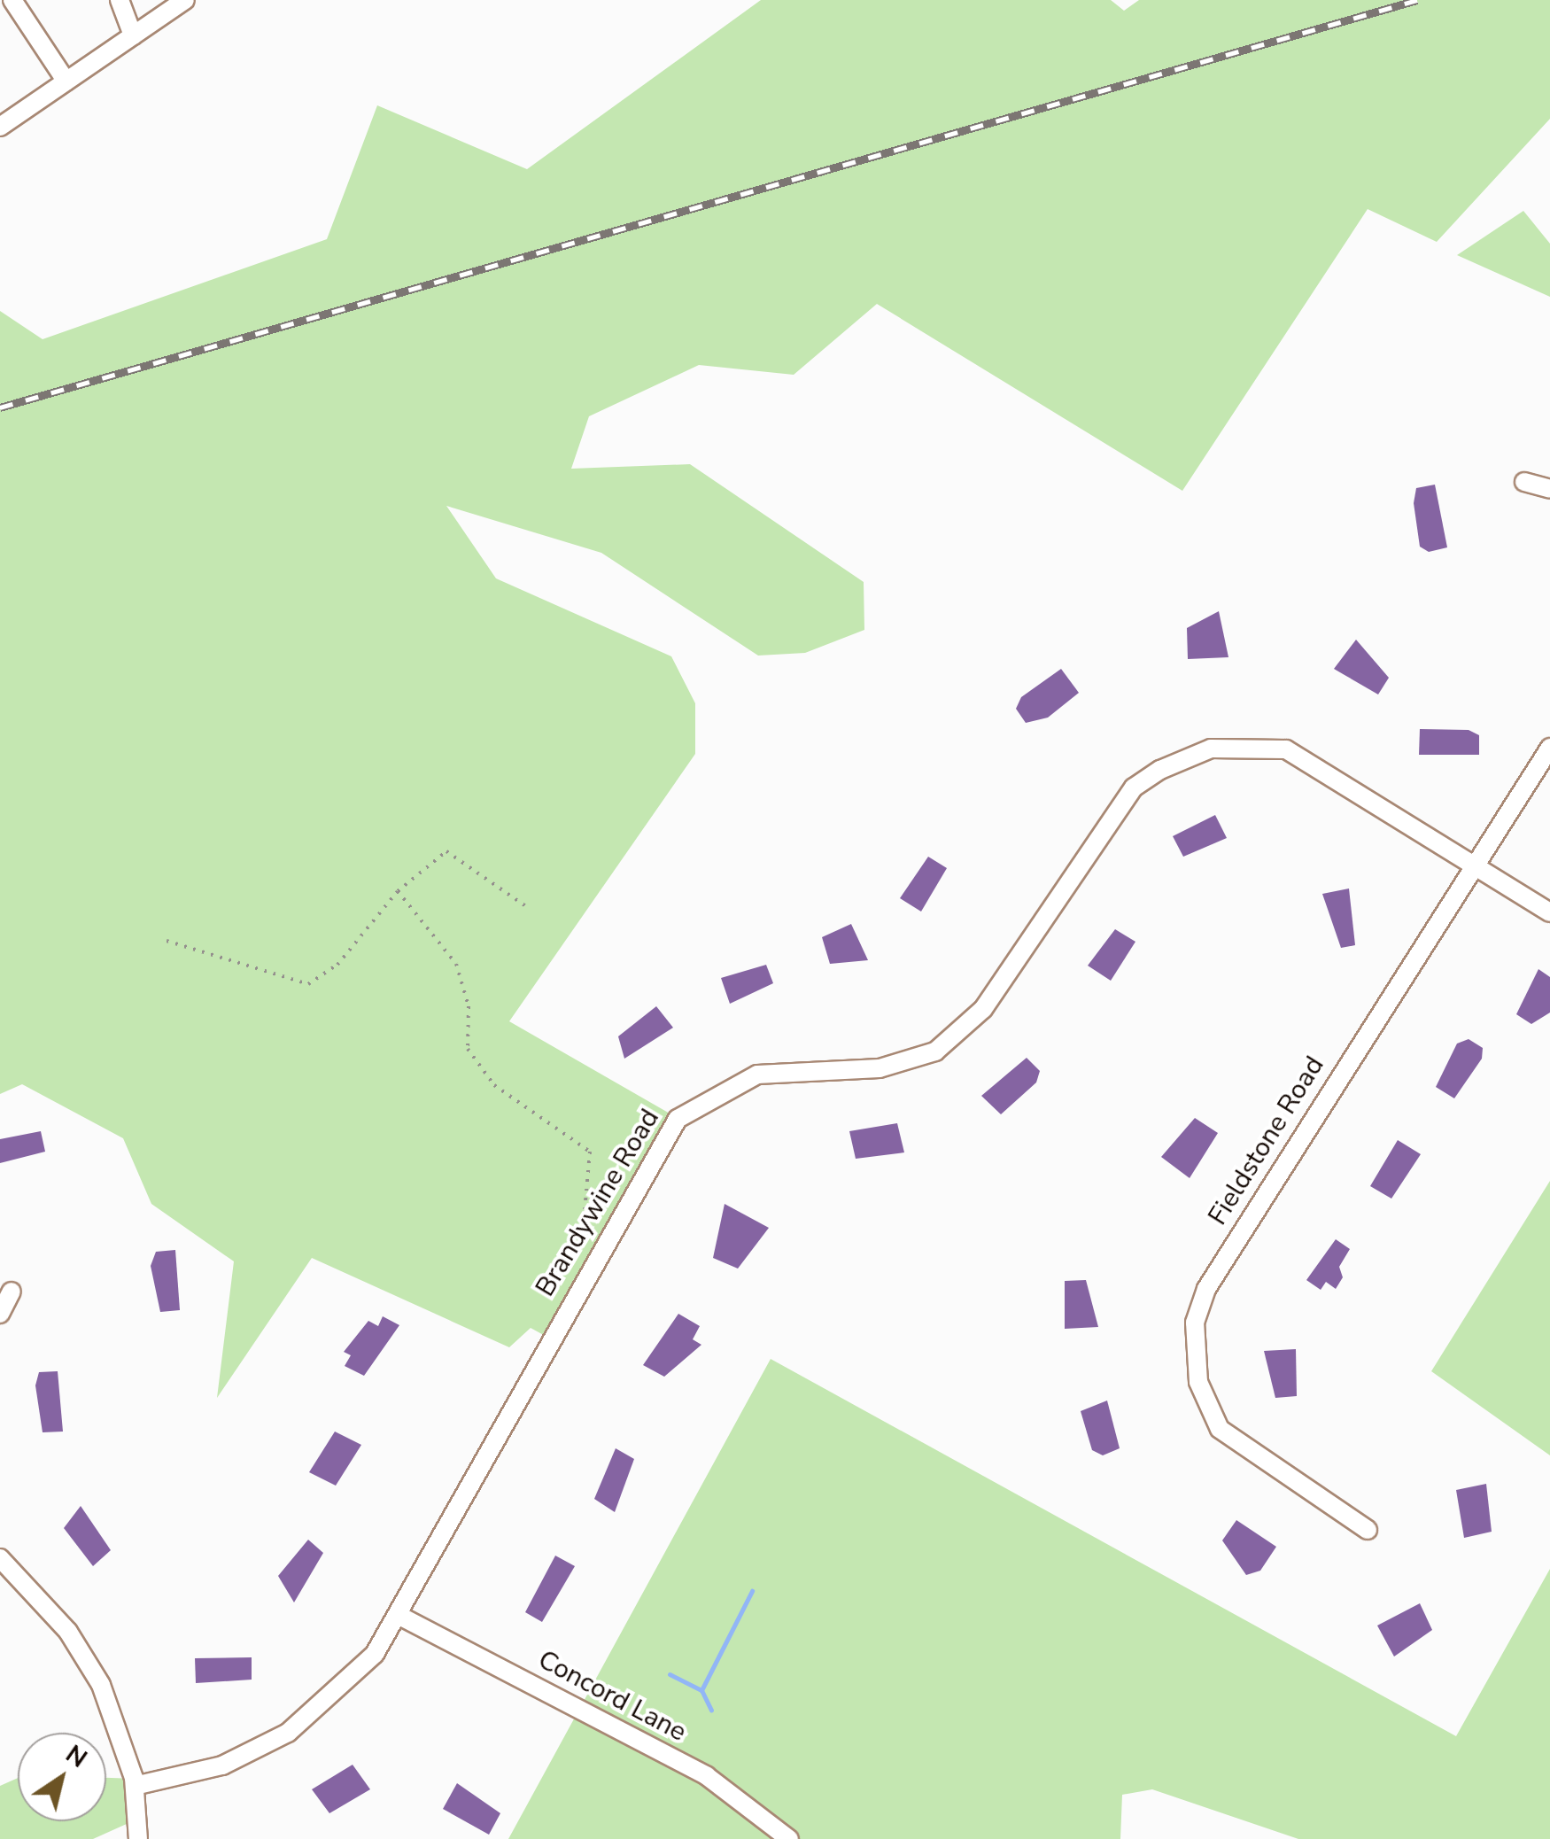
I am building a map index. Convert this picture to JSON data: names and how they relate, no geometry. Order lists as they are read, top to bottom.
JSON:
{
  "streets": {
    "street": ["Fieldstone Road", "Brandywine Road", "Concord Lane"]
  },
  "crossings": [
    ["Fieldstone Road", "Brandywine Road"],
    ["Brandywine Road", "Concord Lane"]
  ],
  "north": "top right"
}
